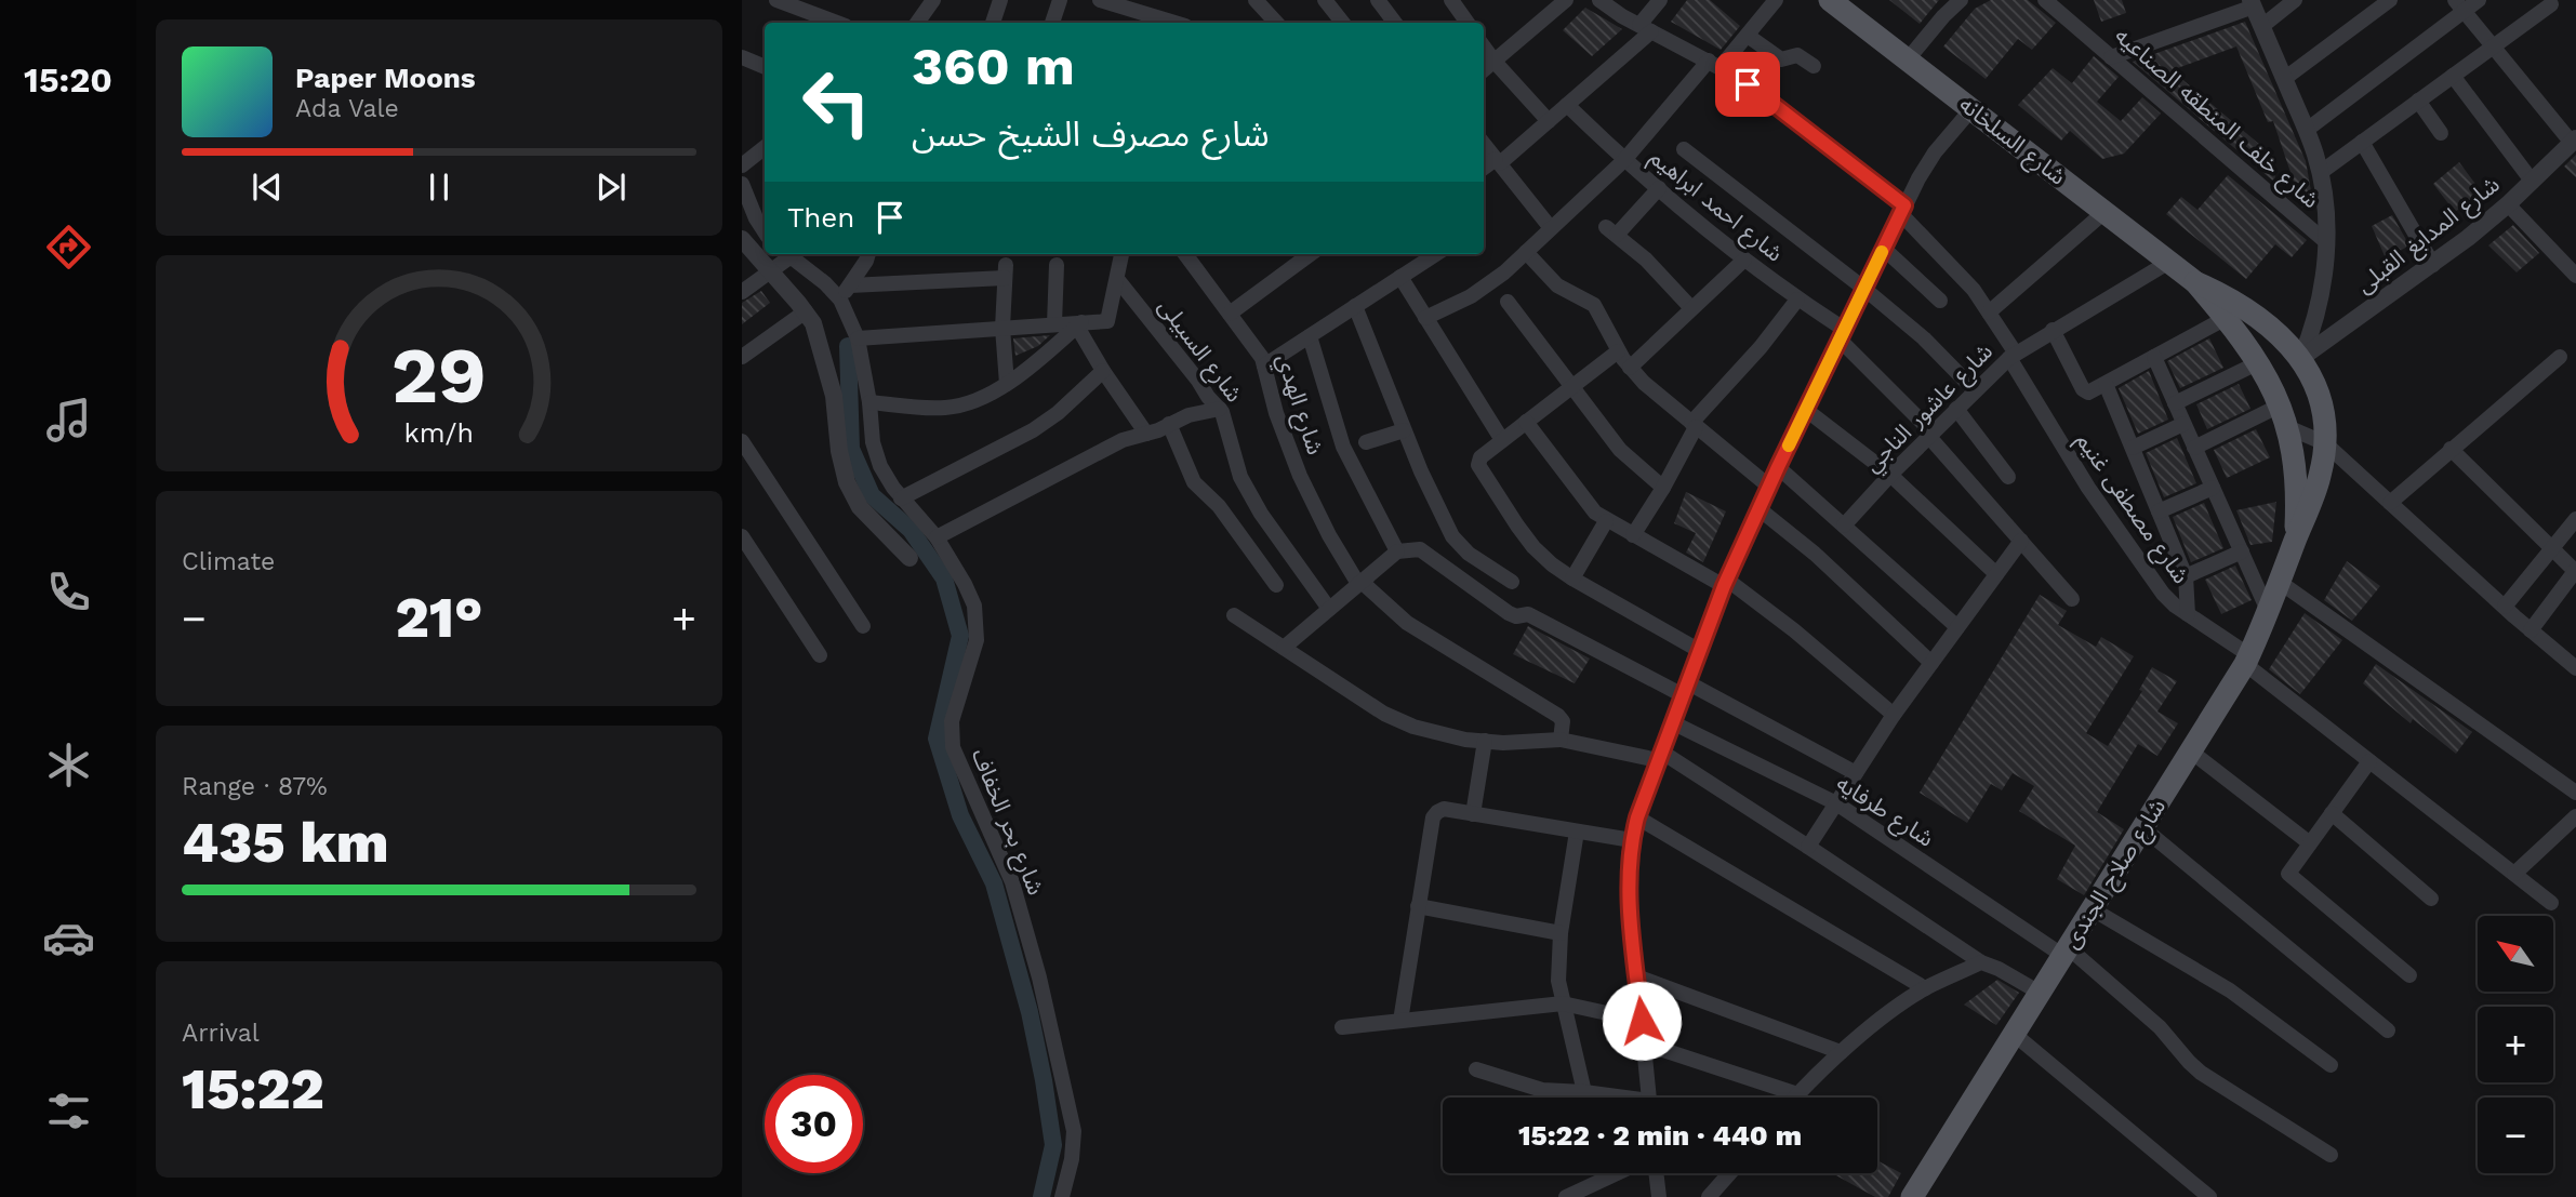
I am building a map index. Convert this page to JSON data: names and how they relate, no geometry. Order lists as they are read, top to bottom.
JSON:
{
  "streets": {
    "main road": ["شارع السلخانه", "شارع صلاح الجندى"],
    "street": [
      "شارع خلف المنطقه الصناعيه",
      "شارع احمد ابراهيم",
      "شارع المدابغ القبلى",
      "شارع السبيلى",
      "شارع الهدي",
      "شارع عاشور الناجي",
      "شارع مصطفى غنيم",
      "شارع طرفايه",
      "شارع بحر الخفاف"
    ]
  },
  "crossings": [
    ["شارع السلخانه", "شارع عاشور الناجي"],
    ["شارع السلخانه", "شارع صلاح الجندى"],
    ["شارع احمد ابراهيم", "شارع عاشور الناجي"],
    ["شارع المدابغ القبلى", "شارع صلاح الجندى"],
    ["شارع عاشور الناجي", "شارع مصطفى غنيم"],
    ["شارع مصطفى غنيم", "شارع صلاح الجندى"],
    ["شارع طرفايه", "شارع صلاح الجندى"]
  ],
  "north": "top left",
  "page": {
    "tabs": "15:20",
    "turn": ["360 m", "شارع مصرف الشيخ حسن"],
    "song": ["Paper Moons", "Ada Vale"],
    "then": "Then",
    "tile": [
      "Climate",
      ["Range · 87%", "435 km"],
      ["Arrival", "15:22"]
    ],
    "heat": ["−", "21°", "+"],
    "map_buttons": ["+", "−"],
    "limit": "30",
    "trip": "15:22 · 2 min · 440 m",
    "gauge": ["29", "km/h"]
  }
}
